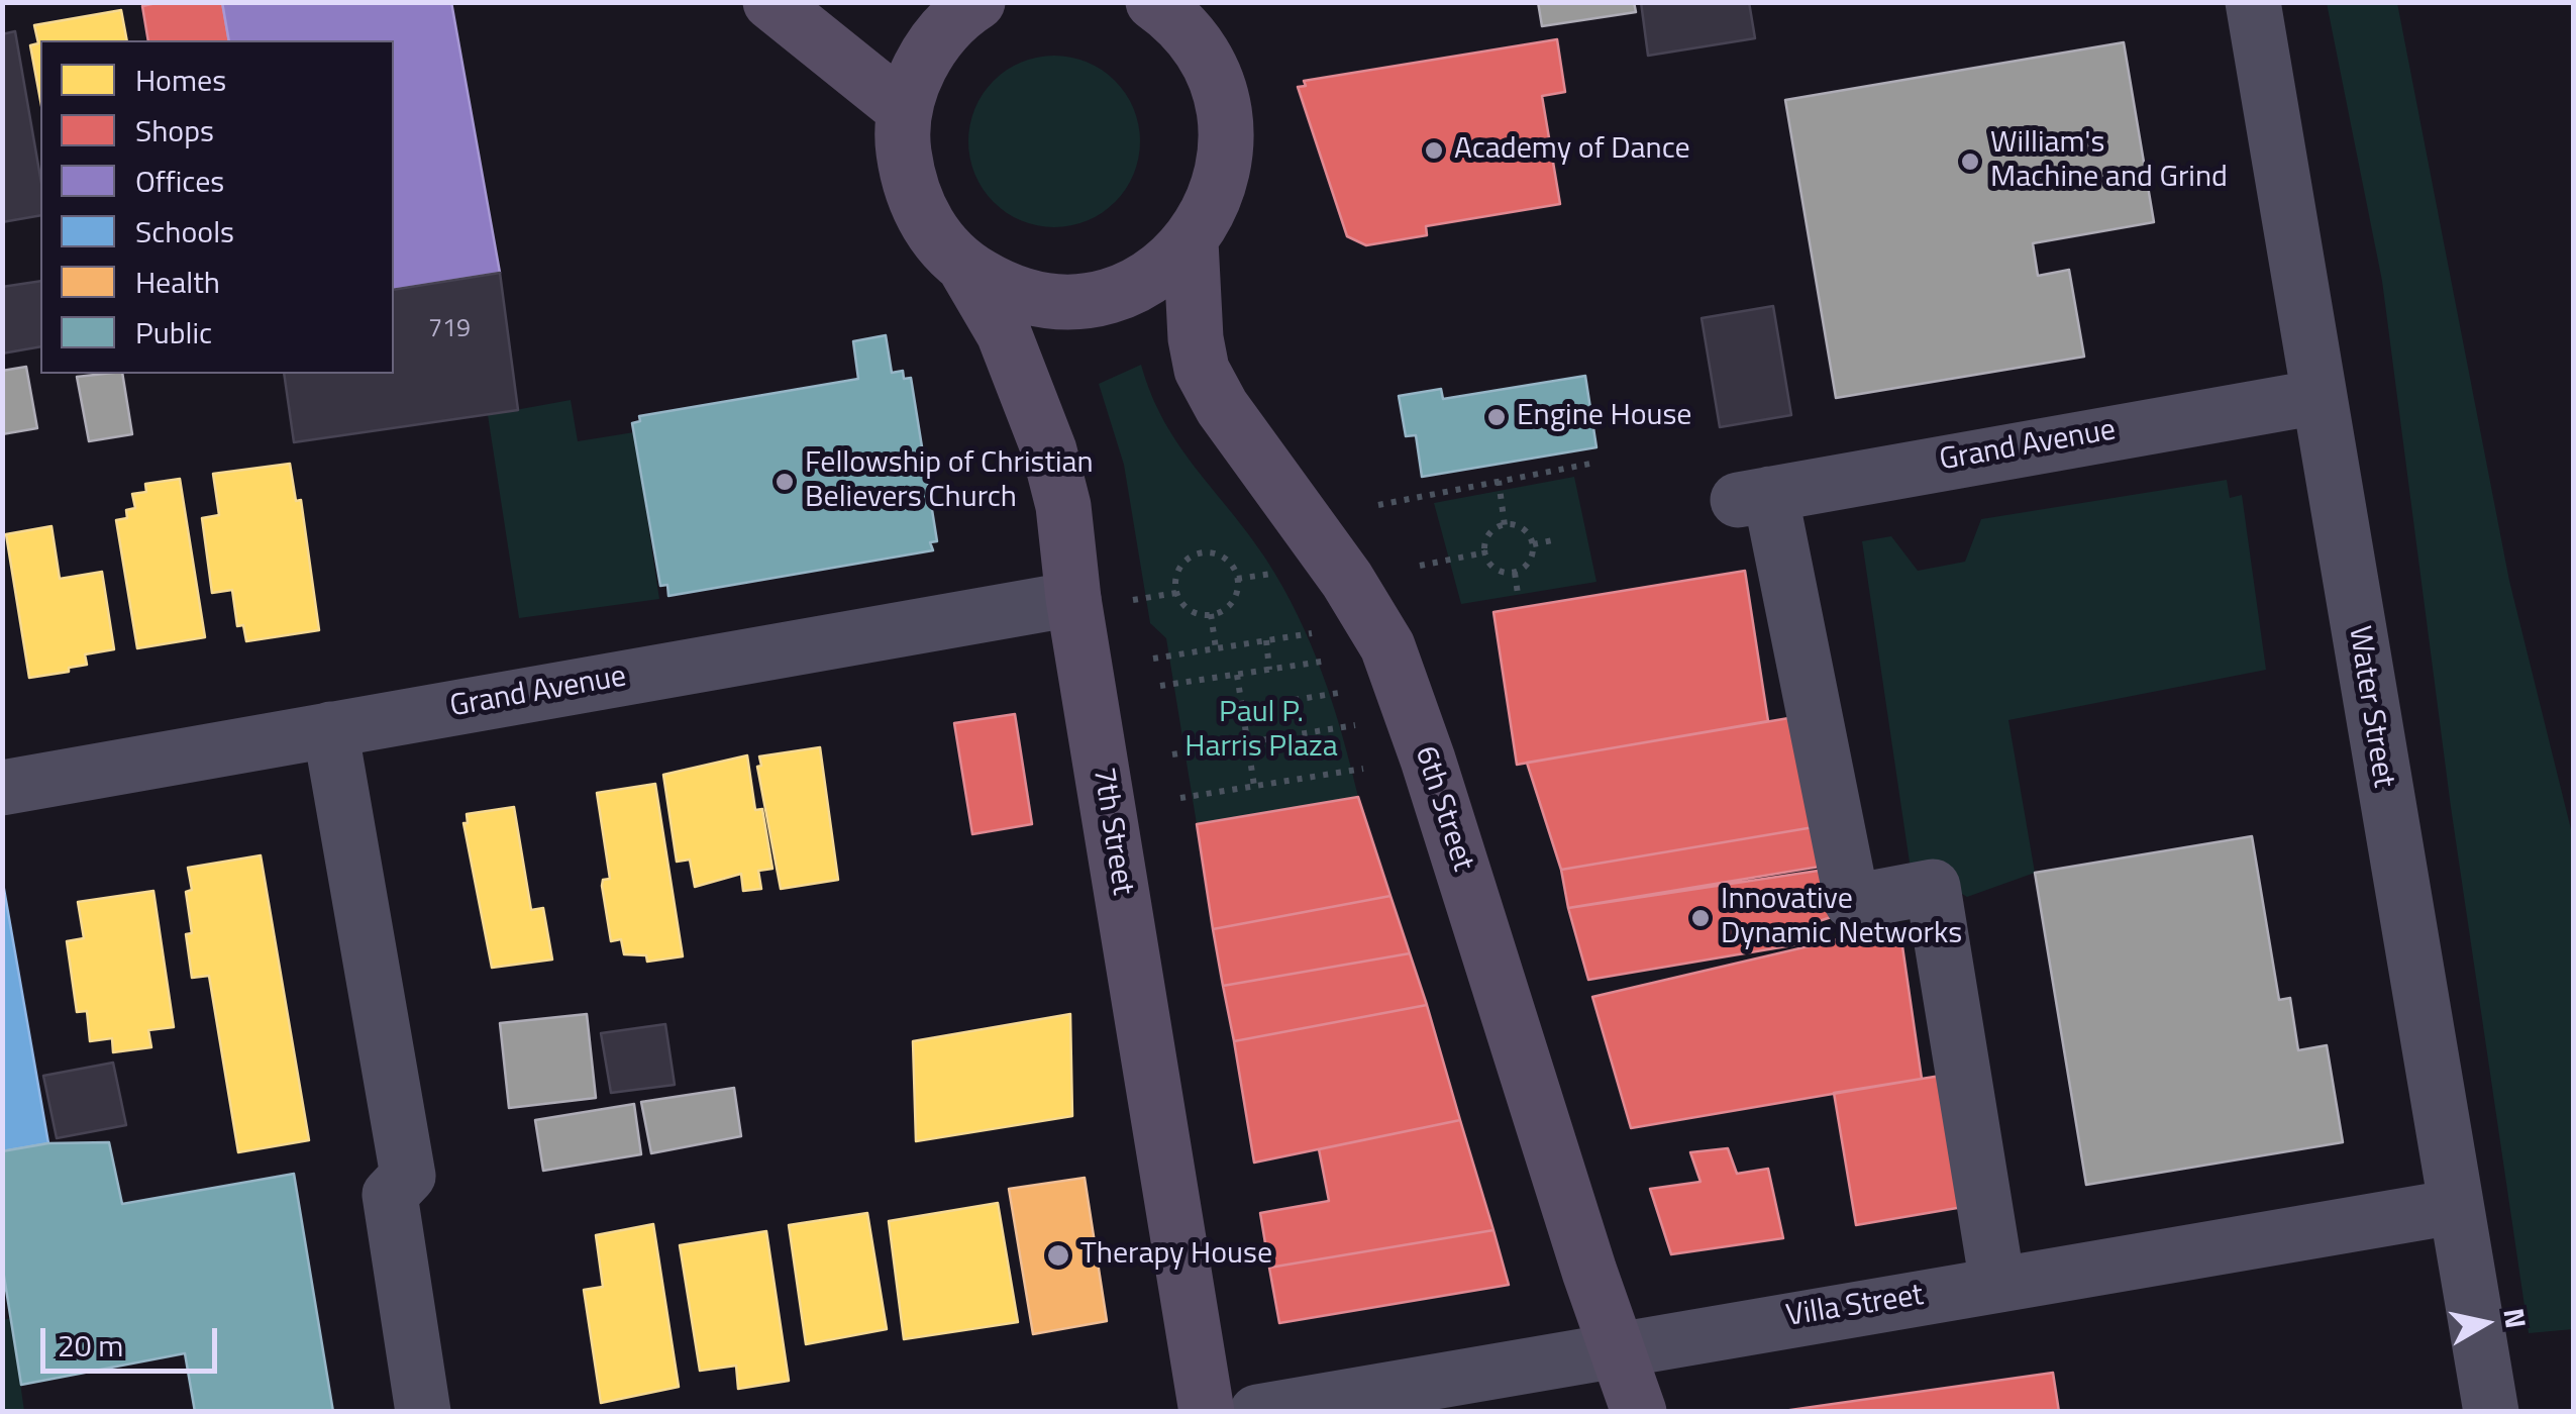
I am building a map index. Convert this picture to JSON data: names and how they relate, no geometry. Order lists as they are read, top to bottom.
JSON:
{
  "streets": {
    "main road": ["6th Street", "7th Street"],
    "street": ["Grand Avenue", "Water Street", "Villa Street"]
  },
  "crossings": [
    ["Grand Avenue", "Water Street"],
    ["Grand Avenue", "7th Street"],
    ["Grand Avenue", "Villa Street"],
    ["Water Street", "Villa Street"],
    ["6th Street", "Villa Street"]
  ],
  "parks": ["Paul P. Harris Plaza"],
  "places": [
    "Academy of Dance",
    "William's Machine and Grind",
    "Engine House",
    "Fellowship of Christian Believers Church",
    "Innovative Dynamic Networks",
    "Therapy House"
  ],
  "house_numbers": ["719"],
  "legend": [
    "Homes",
    "Shops",
    "Offices",
    "Schools",
    "Health",
    "Public"
  ],
  "scale_bar": "20 m",
  "north": "right"
}
